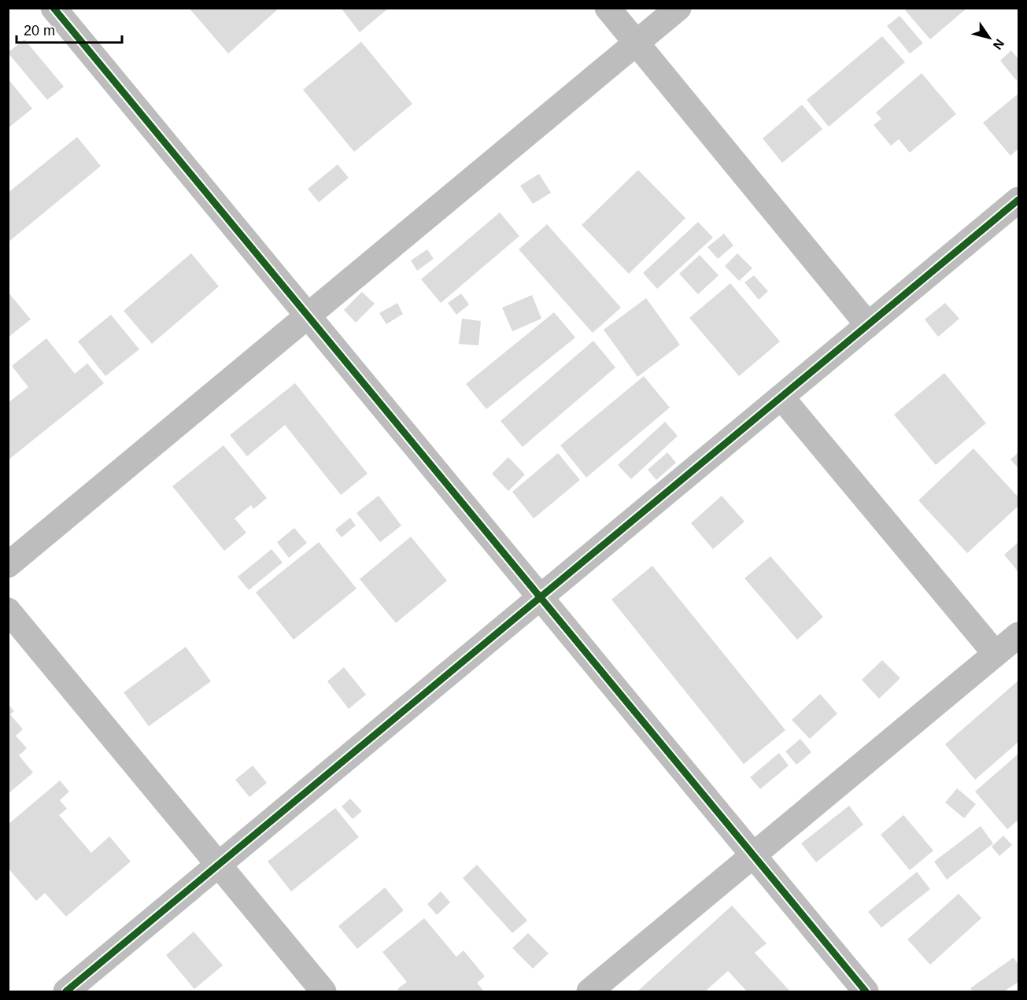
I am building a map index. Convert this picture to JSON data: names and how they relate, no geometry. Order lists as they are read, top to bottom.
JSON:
{
  "scale_bar": "20 m",
  "north": "bottom right"
}
